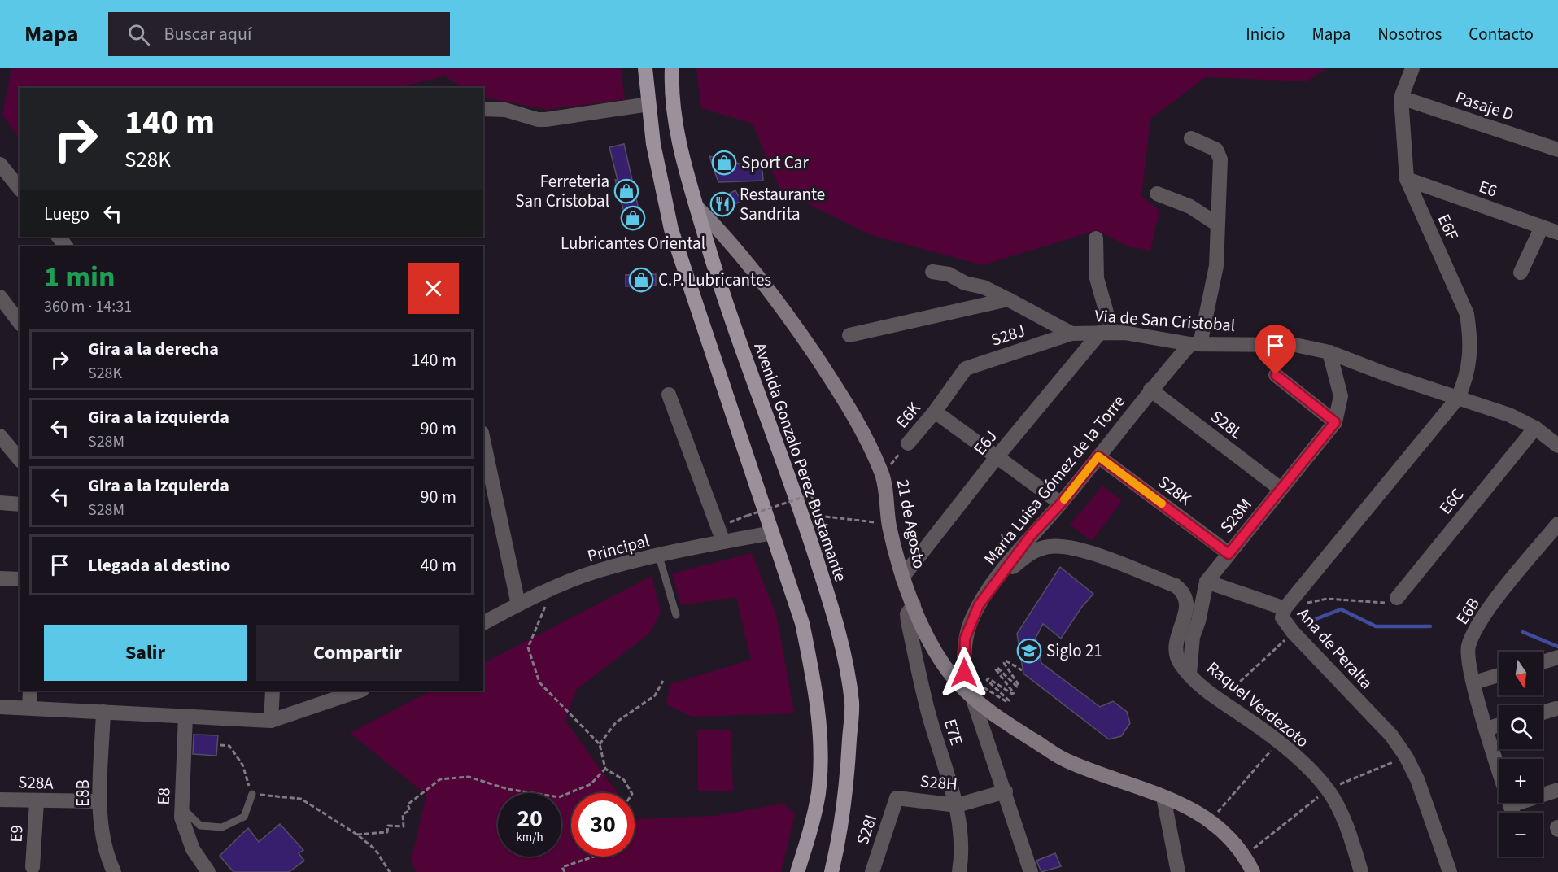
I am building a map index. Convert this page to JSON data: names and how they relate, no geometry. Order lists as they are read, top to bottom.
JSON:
{
  "streets": {
    "main road": ["Avenida Gonzalo Perez Bustamante"],
    "street": [
      "Pasaje D",
      "E6",
      "E6F",
      "Via de San Cristobal",
      "S28J",
      "E6K",
      "S28L",
      "E6J",
      "María Luisa Gómez de la Torre",
      "S28K",
      "E6C",
      "S28M",
      "21 de Agosto",
      "Principal",
      "E6B",
      "Ana de Peralta",
      "Raquel Verdezoto",
      "E7E",
      "S28A",
      "S28H",
      "E8B",
      "E8",
      "S28I",
      "E9"
    ]
  },
  "crossings": [
    ["Pasaje D", "E6F"],
    ["E6", "E6F"],
    ["E6F", "Via de San Cristobal"],
    ["E6F", "Ana de Peralta"],
    ["Via de San Cristobal", "S28J"],
    ["Via de San Cristobal", "E6J"],
    ["Via de San Cristobal", "María Luisa Gómez de la Torre"],
    ["Via de San Cristobal", "E6C"],
    ["Via de San Cristobal", "S28M"],
    ["Via de San Cristobal", "Ana de Peralta"],
    ["S28J", "E6K"],
    ["E6K", "21 de Agosto"],
    ["S28L", "María Luisa Gómez de la Torre"],
    ["S28L", "S28M"],
    ["E6J", "21 de Agosto"],
    ["Avenida Gonzalo Perez Bustamante", "21 de Agosto"],
    ["María Luisa Gómez de la Torre", "S28K"],
    ["María Luisa Gómez de la Torre", "21 de Agosto"],
    ["María Luisa Gómez de la Torre", "Raquel Verdezoto"],
    ["María Luisa Gómez de la Torre", "S28H"],
    ["S28K", "S28M"],
    ["S28M", "Raquel Verdezoto"],
    ["21 de Agosto", "E7E"],
    ["E7E", "S28H"],
    ["S28A", "E8B"],
    ["S28A", "E9"],
    ["S28H", "S28I"]
  ],
  "places": {
    "shop": [
      "Sport Car",
      "Ferreteria San Cristobal",
      "Lubricantes Oriental",
      "C.P. Lubricantes"
    ],
    "restaurant": ["Restaurante Sandrita"],
    "school or university": ["Siglo 21"]
  },
  "north": "bottom",
  "page": {
    "header": "Mapa",
    "search": "Buscar aquí",
    "nav": [
      "Inicio",
      "Mapa",
      "Nosotros",
      "Contacto"
    ],
    "turn": ["140 m", "S28K"],
    "then": "Luego",
    "heading": ["1 min", "360 m · 14:31"],
    "list": [
      {
        "name": "Gira a la derecha",
        "note": "S28K",
        "value": "140 m"
      },
      {
        "name": "Gira a la izquierda",
        "note": "S28M",
        "value": "90 m"
      },
      {
        "name": "Gira a la izquierda",
        "note": "S28M",
        "value": "90 m"
      },
      {
        "name": "Llegada al destino",
        "value": "40 m"
      }
    ],
    "buttons": ["Salir", "Compartir"],
    "map_buttons": ["+", "−"],
    "speed": "20 km/h",
    "limit": "30"
  }
}
